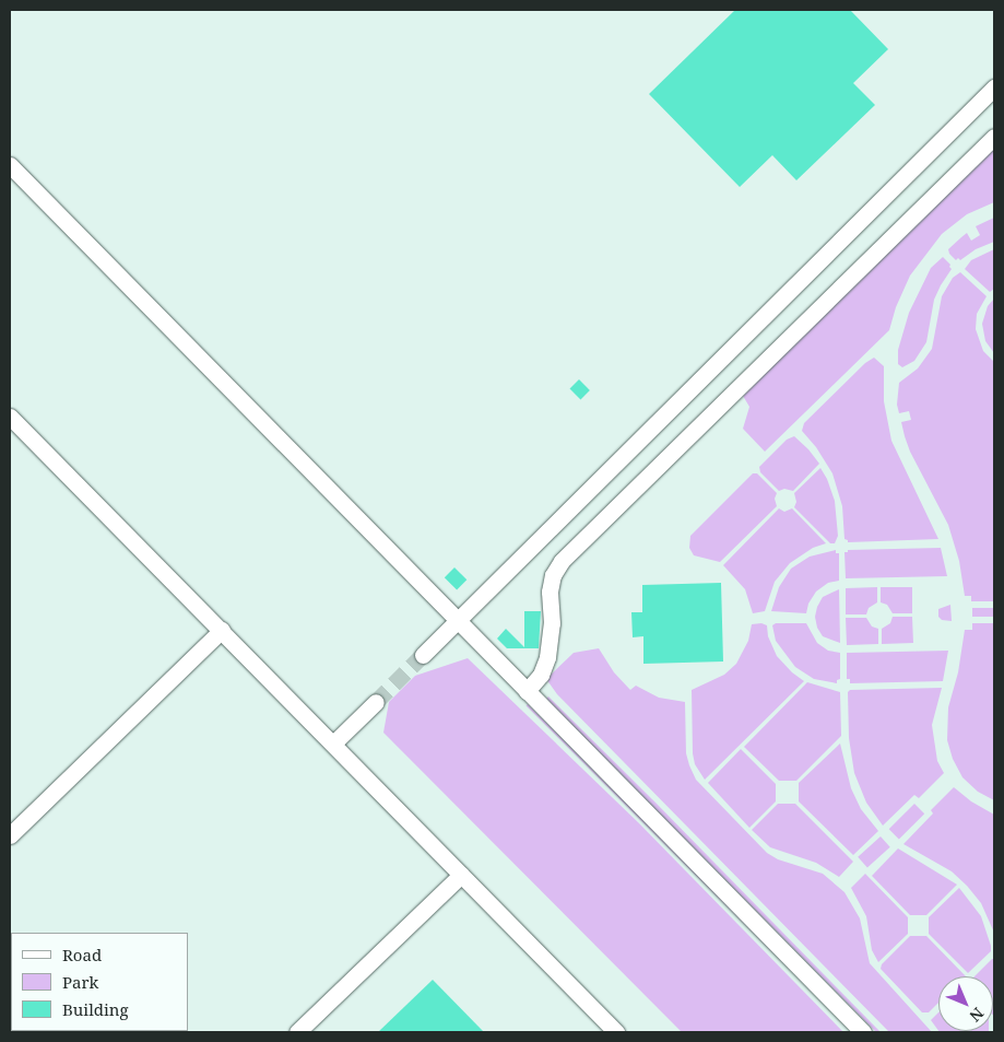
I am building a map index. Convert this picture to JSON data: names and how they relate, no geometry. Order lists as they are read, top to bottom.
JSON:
{
  "legend": ["Road", "Park", "Building"],
  "north": "bottom right"
}
